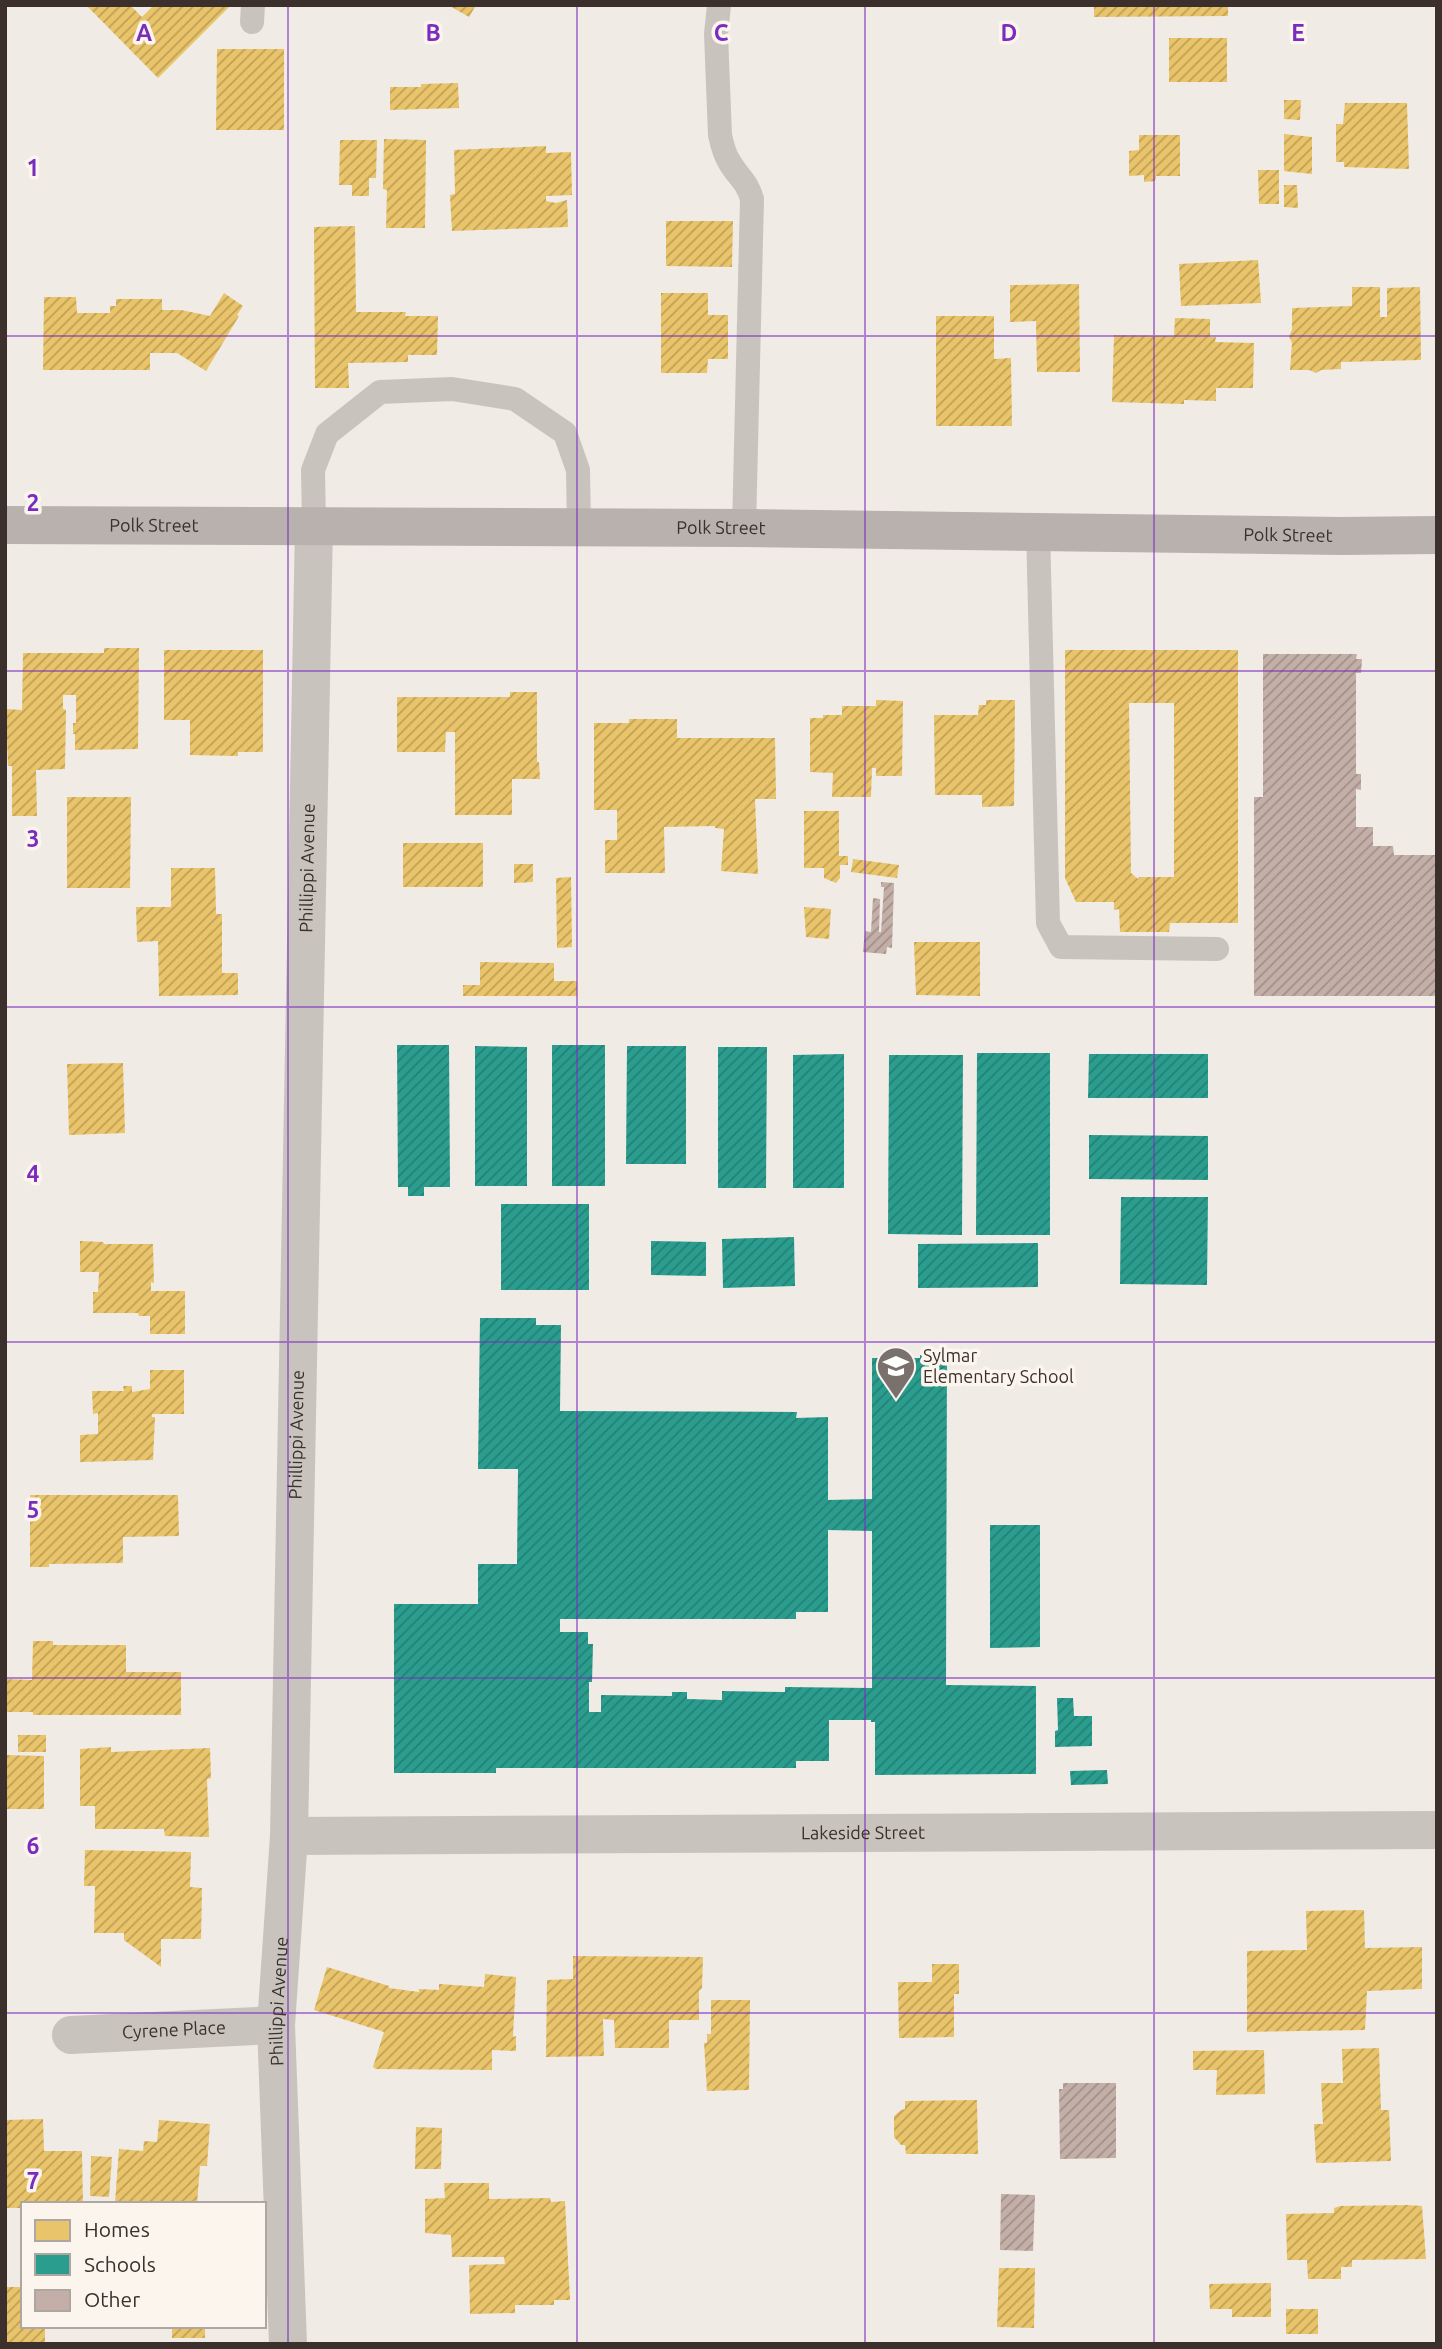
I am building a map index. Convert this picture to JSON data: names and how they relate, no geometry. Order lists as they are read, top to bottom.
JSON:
{
  "streets": {
    "main road": ["Polk Street"],
    "street": ["Phillippi Avenue", "Lakeside Street", "Cyrene Place"]
  },
  "crossings": [
    ["Polk Street", "Phillippi Avenue"],
    ["Phillippi Avenue", "Lakeside Street"],
    ["Phillippi Avenue", "Cyrene Place"]
  ],
  "places": {
    "school or university": ["Sylmar Elementary School"]
  },
  "legend": ["Homes", "Schools", "Other"],
  "grid": {
    "columns": [
      "A",
      "B",
      "C",
      "D",
      "E"
    ],
    "rows": [
      "1",
      "2",
      "3",
      "4",
      "5",
      "6",
      "7"
    ]
  }
}
